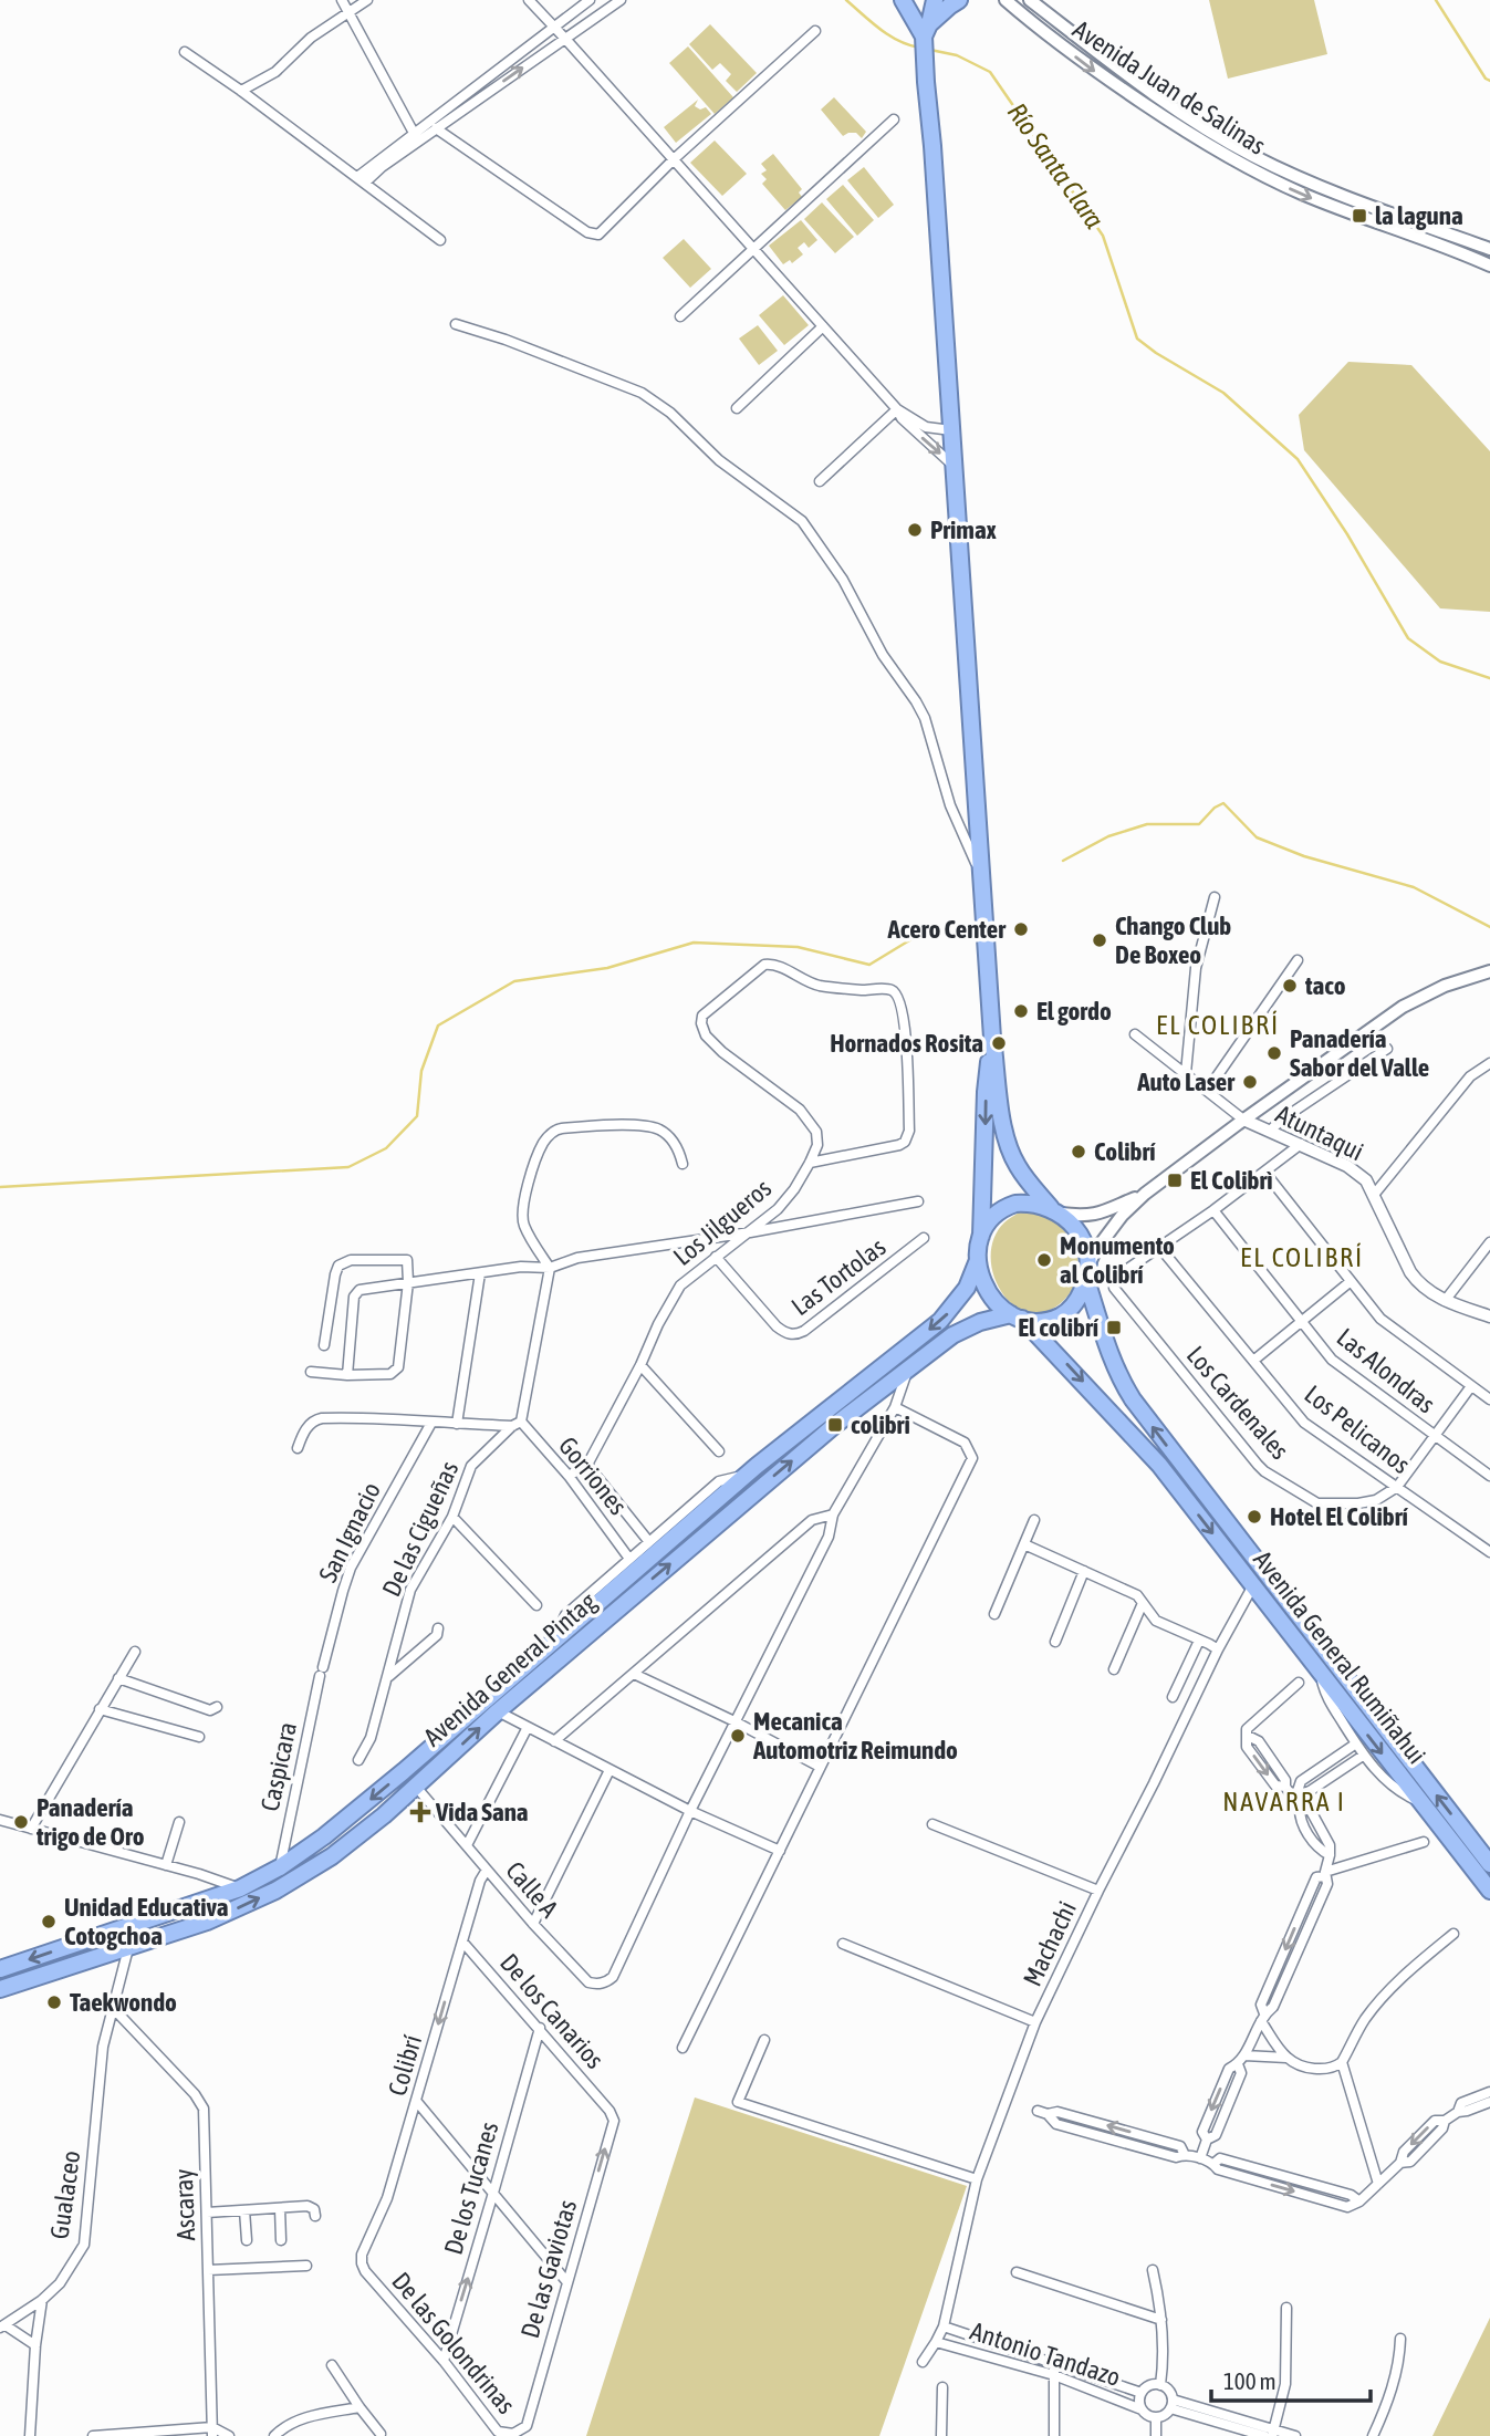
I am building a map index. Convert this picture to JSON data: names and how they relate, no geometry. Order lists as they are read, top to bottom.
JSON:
{
  "streets": {
    "highway": ["Avenida General Rumiñahui", "Avenida General Pintag"],
    "main road": ["Avenida Juan de Salinas"],
    "street": [
      "Atuntaqui",
      "Los Jilgueros",
      "Las Tortolas",
      "Las Alondras",
      "Los Cardenales",
      "Los Pelicanos",
      "Gorriones",
      "De las Cigueñas",
      "San Ignacio",
      "Caspicara",
      "Calle A",
      "Machachi",
      "De los Canarios",
      "Colibrí",
      "De los Tucanes",
      "Gualaceo",
      "Ascaray",
      "De las Gaviotas",
      "De las Golondrinas",
      "Antonio Tandazo"
    ]
  },
  "crossings": [
    ["Los Jilgueros", "Las Tortolas"],
    ["Los Cardenales", "Los Pelicanos"],
    ["Gorriones", "De las Cigueñas"],
    ["San Ignacio", "Caspicara"],
    ["Avenida General Rumiñahui", "Avenida General Pintag"],
    ["Avenida General Rumiñahui", "Machachi"],
    ["Avenida General Pintag", "Caspicara"],
    ["Avenida General Pintag", "Calle A"],
    ["Avenida General Pintag", "Gualaceo"],
    ["Calle A", "Colibrí"],
    ["Machachi", "Antonio Tandazo"],
    ["De los Canarios", "Colibrí"],
    ["De los Canarios", "De los Tucanes"],
    ["De los Canarios", "De las Gaviotas"],
    ["Colibrí", "De las Golondrinas"],
    ["De los Tucanes", "De las Golondrinas"],
    ["Gualaceo", "Ascaray"],
    ["De las Gaviotas", "De las Golondrinas"]
  ],
  "one_way": ["Colibrí", "De los Tucanes", "De las Gaviotas"],
  "districts": ["EL COLIBRÍ", "EL COLIBRÍ", "NAVARRA I"],
  "water": ["Río Santa Clara"],
  "places": {
    "transit": [
      "la laguna",
      "El Colibrì",
      "El colibrí",
      "colibri"
    ],
    "other": [
      "Primax",
      "Acero Center",
      "Chango Club De Boxeo",
      "taco",
      "El gordo",
      "Hornados Rosita",
      "Panadería Sabor del Valle",
      "Auto Laser",
      "Colibrí",
      "Monumento al Colibrí",
      "Hotel El Colibrí",
      "Mecanica Automotriz Reimundo",
      "Panadería trigo de Oro",
      "Unidad Educativa Cotogchoa",
      "Taekwondo"
    ],
    "health": ["Vida Sana"]
  },
  "scale_bar": "100 m"
}
